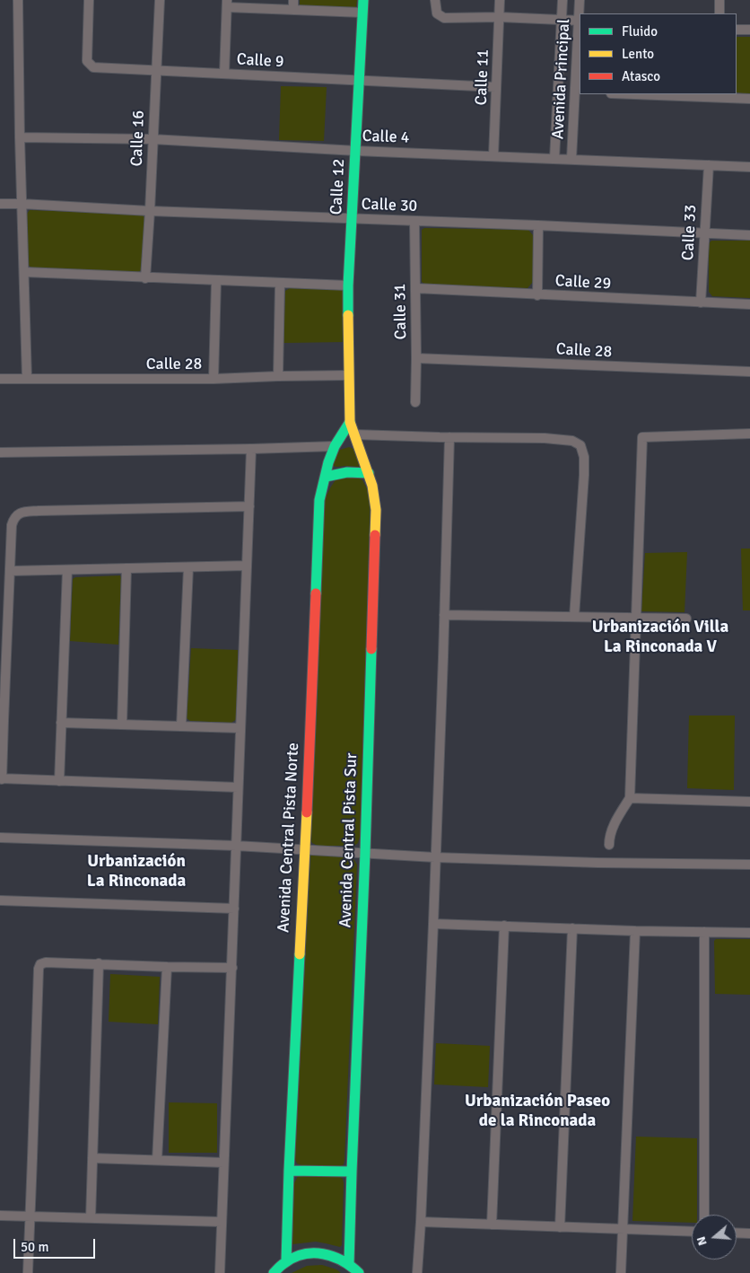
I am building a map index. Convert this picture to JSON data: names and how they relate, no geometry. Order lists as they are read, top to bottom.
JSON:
{
  "streets": {
    "street": [
      "Calle 9",
      "Calle 11",
      "Avenida Principal",
      "Calle 4",
      "Calle 16",
      "Calle 12",
      "Calle 30",
      "Calle 33",
      "Calle 29",
      "Calle 31",
      "Calle 28",
      "Avenida Central Pista Norte",
      "Avenida Central Pista Sur"
    ]
  },
  "crossings": [
    ["Calle 9", "Calle 11"],
    ["Calle 9", "Calle 16"],
    ["Calle 9", "Calle 12"],
    ["Calle 11", "Calle 4"],
    ["Avenida Principal", "Calle 4"],
    ["Calle 4", "Calle 16"],
    ["Calle 4", "Calle 12"],
    ["Calle 4", "Calle 33"],
    ["Calle 16", "Calle 30"],
    ["Calle 12", "Calle 30"],
    ["Calle 12", "Calle 28"],
    ["Calle 12", "Avenida Central Pista Norte"],
    ["Calle 12", "Avenida Central Pista Sur"],
    ["Calle 30", "Calle 33"],
    ["Calle 30", "Calle 31"],
    ["Calle 33", "Calle 29"],
    ["Calle 29", "Calle 31"],
    ["Calle 31", "Calle 28"],
    ["Avenida Central Pista Norte", "Avenida Central Pista Sur"]
  ],
  "districts": ["Urbanización Villa La Rinconada V", "Urbanización La Rinconada", "Urbanización Paseo de la Rinconada"],
  "legend": ["Fluido", "Lento", "Atasco"],
  "scale_bar": "50 m",
  "north": "left"
}
